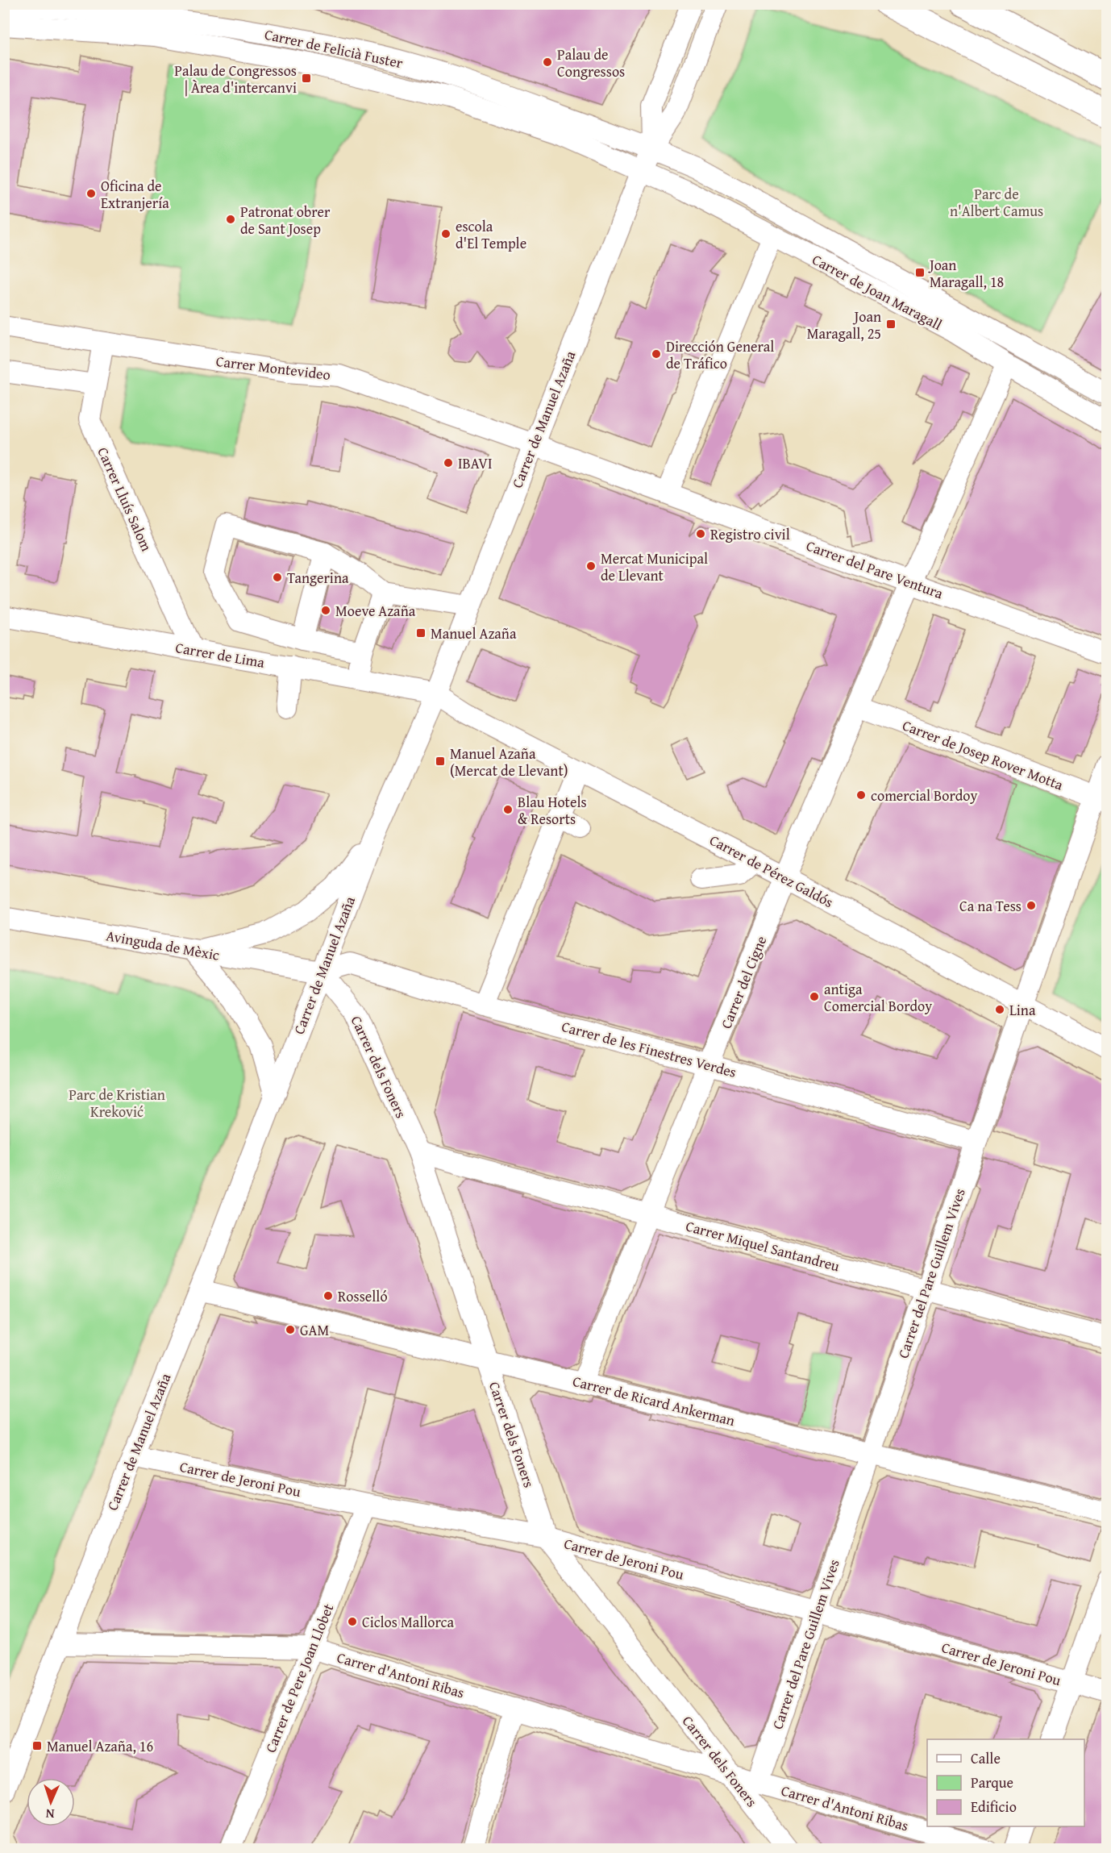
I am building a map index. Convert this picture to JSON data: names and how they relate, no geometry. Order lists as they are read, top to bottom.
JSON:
{
  "streets": {
    "street": [
      "Carrer de Felicià Fuster",
      "Carrer de Joan Maragall",
      "Carrer Montevideo",
      "Carrer de Manuel Azaña",
      "Carrer Lluís Salom",
      "Carrer del Pare Ventura",
      "Carrer de Lima",
      "Carrer de Josep Rover Motta",
      "Carrer de Pérez Galdós",
      "Avinguda de Mèxic",
      "Carrer del Cigne",
      "Carrer de les Finestres Verdes",
      "Carrer dels Foners",
      "Carrer Miquel Santandreu",
      "Carrer del Pare Guillem Vives",
      "Carrer de Ricard Ankerman",
      "Carrer de Jeroni Pou",
      "Carrer d'Antoni Ribas",
      "Carrer de Pere Joan Llobet"
    ]
  },
  "crossings": [
    ["Carrer de Felicià Fuster", "Carrer de Joan Maragall"],
    ["Carrer de Felicià Fuster", "Carrer de Manuel Azaña"],
    ["Carrer de Joan Maragall", "Carrer de Manuel Azaña"],
    ["Carrer de Joan Maragall", "Carrer del Cigne"],
    ["Carrer Montevideo", "Carrer de Manuel Azaña"],
    ["Carrer Montevideo", "Carrer Lluís Salom"],
    ["Carrer Montevideo", "Carrer del Pare Ventura"],
    ["Carrer de Manuel Azaña", "Carrer del Pare Ventura"],
    ["Carrer de Manuel Azaña", "Carrer de Lima"],
    ["Carrer de Manuel Azaña", "Carrer de Pérez Galdós"],
    ["Carrer de Manuel Azaña", "Avinguda de Mèxic"],
    ["Carrer de Manuel Azaña", "Carrer de les Finestres Verdes"],
    ["Carrer de Manuel Azaña", "Carrer dels Foners"],
    ["Carrer de Manuel Azaña", "Carrer de Ricard Ankerman"],
    ["Carrer de Manuel Azaña", "Carrer de Jeroni Pou"],
    ["Carrer de Manuel Azaña", "Carrer d'Antoni Ribas"],
    ["Carrer Lluís Salom", "Carrer de Lima"],
    ["Carrer del Pare Ventura", "Carrer del Cigne"],
    ["Carrer de Lima", "Carrer de Pérez Galdós"],
    ["Carrer de Josep Rover Motta", "Carrer del Cigne"],
    ["Carrer de Josep Rover Motta", "Carrer del Pare Guillem Vives"],
    ["Carrer de Pérez Galdós", "Carrer del Cigne"],
    ["Carrer de Pérez Galdós", "Carrer del Pare Guillem Vives"],
    ["Avinguda de Mèxic", "Carrer de les Finestres Verdes"],
    ["Avinguda de Mèxic", "Carrer dels Foners"],
    ["Carrer del Cigne", "Carrer de les Finestres Verdes"],
    ["Carrer del Cigne", "Carrer Miquel Santandreu"],
    ["Carrer del Cigne", "Carrer de Ricard Ankerman"],
    ["Carrer de les Finestres Verdes", "Carrer dels Foners"],
    ["Carrer de les Finestres Verdes", "Carrer del Pare Guillem Vives"],
    ["Carrer dels Foners", "Carrer Miquel Santandreu"],
    ["Carrer dels Foners", "Carrer de Ricard Ankerman"],
    ["Carrer dels Foners", "Carrer de Jeroni Pou"],
    ["Carrer dels Foners", "Carrer d'Antoni Ribas"],
    ["Carrer Miquel Santandreu", "Carrer del Pare Guillem Vives"],
    ["Carrer del Pare Guillem Vives", "Carrer de Ricard Ankerman"],
    ["Carrer del Pare Guillem Vives", "Carrer de Jeroni Pou"],
    ["Carrer del Pare Guillem Vives", "Carrer d'Antoni Ribas"],
    ["Carrer de Jeroni Pou", "Carrer de Pere Joan Llobet"],
    ["Carrer d'Antoni Ribas", "Carrer de Pere Joan Llobet"]
  ],
  "parks": ["Parc de n'Albert Camus", "Parc de Kristian Kreković"],
  "places": {
    "other": [
      "Palau de Congressos",
      "Oficina de Extranjería",
      "Patronat obrer de Sant Josep",
      "escola d'El Temple",
      "Dirección General de Tráfico",
      "IBAVI",
      "Registro civil",
      "Mercat Municipal de Llevant",
      "Tangerina",
      "Moeve Azaña",
      "comercial Bordoy",
      "Blau Hotels & Resorts",
      "Ca na Tess",
      "antiga Comercial Bordoy",
      "Lina",
      "Rosselló",
      "GAM",
      "Ciclos Mallorca"
    ],
    "transit": [
      "Palau de Congressos | Àrea d'intercanvi",
      "Joan Maragall, 18",
      "Joan Maragall, 25",
      "Manuel Azaña",
      "Manuel Azaña (Mercat de Llevant)",
      "Manuel Azaña, 16"
    ]
  },
  "legend": ["Calle", "Parque", "Edificio"],
  "north": "bottom"
}
